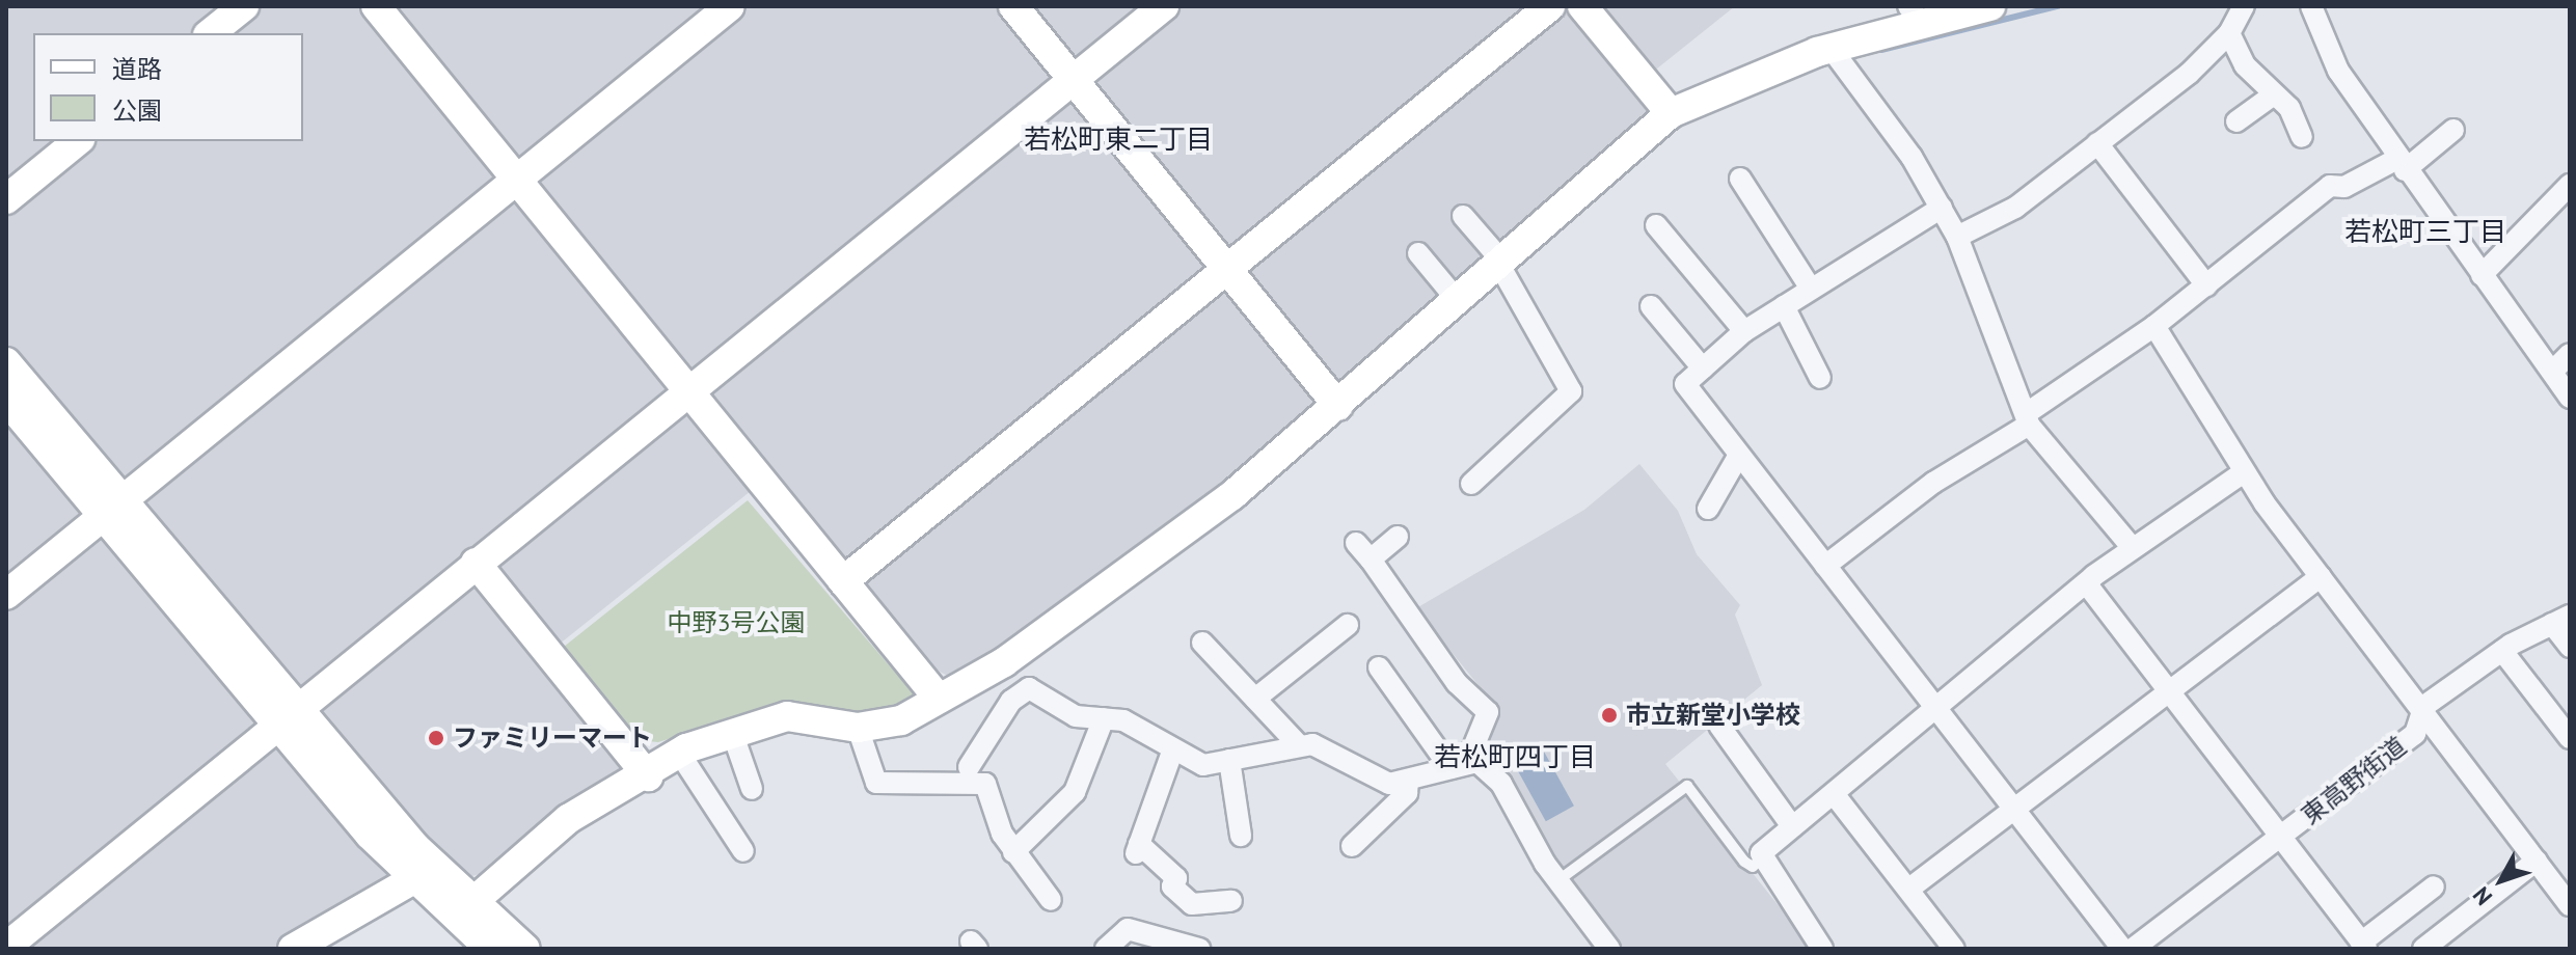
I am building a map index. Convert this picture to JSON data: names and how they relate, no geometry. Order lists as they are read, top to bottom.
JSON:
{
  "streets": {
    "street": ["東高野街道"]
  },
  "districts": ["若松町東二丁目", "若松町三丁目", "若松町四丁目"],
  "parks": ["中野3号公園"],
  "places": ["市立新堂小学校", "ファミリーマート"],
  "legend": ["道路", "公園"],
  "north": "bottom left"
}
